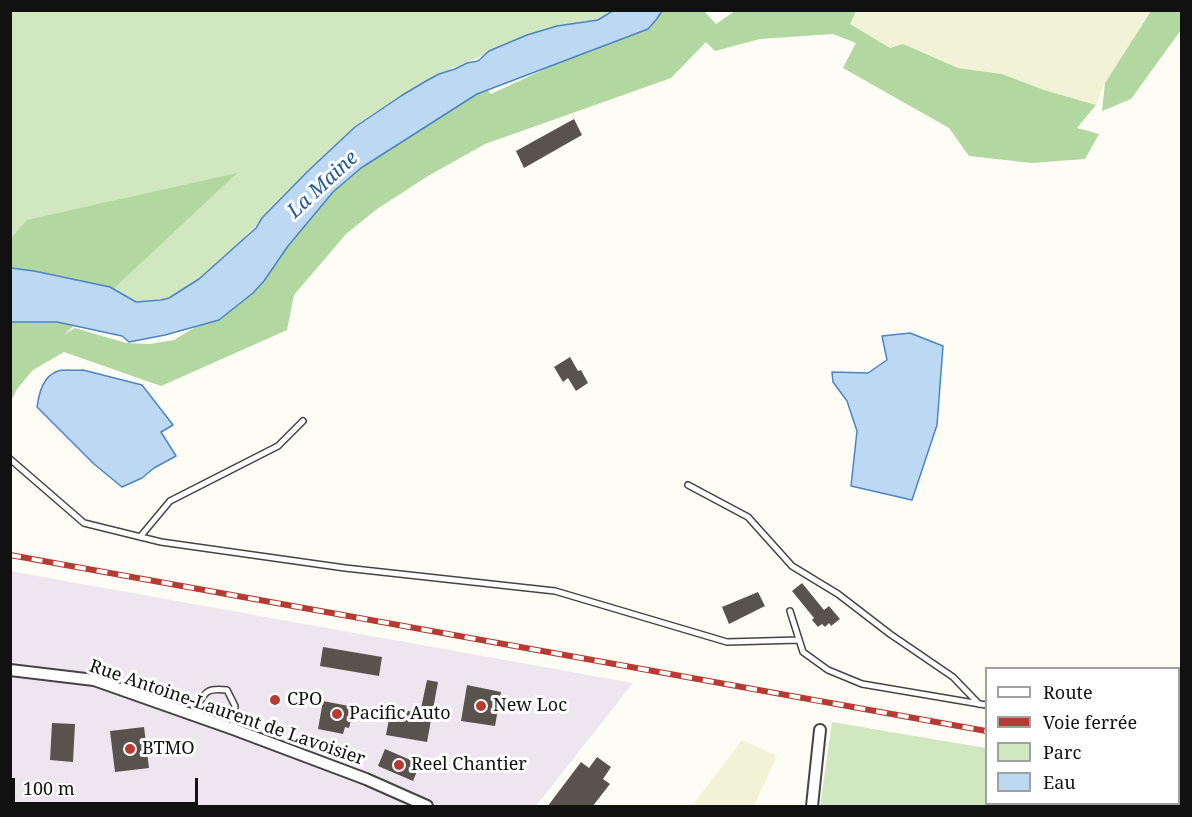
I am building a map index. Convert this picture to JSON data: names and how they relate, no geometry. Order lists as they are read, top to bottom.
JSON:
{
  "streets": {
    "street": ["Rue Antoine-Laurent de Lavoisier"]
  },
  "water": ["La Maine"],
  "places": [
    "CPO",
    "New Loc",
    "Pacific Auto",
    "BTMO",
    "Reel Chantier"
  ],
  "legend": [
    "Route",
    "Voie ferrée",
    "Parc",
    "Eau"
  ],
  "scale_bar": "100 m"
}
